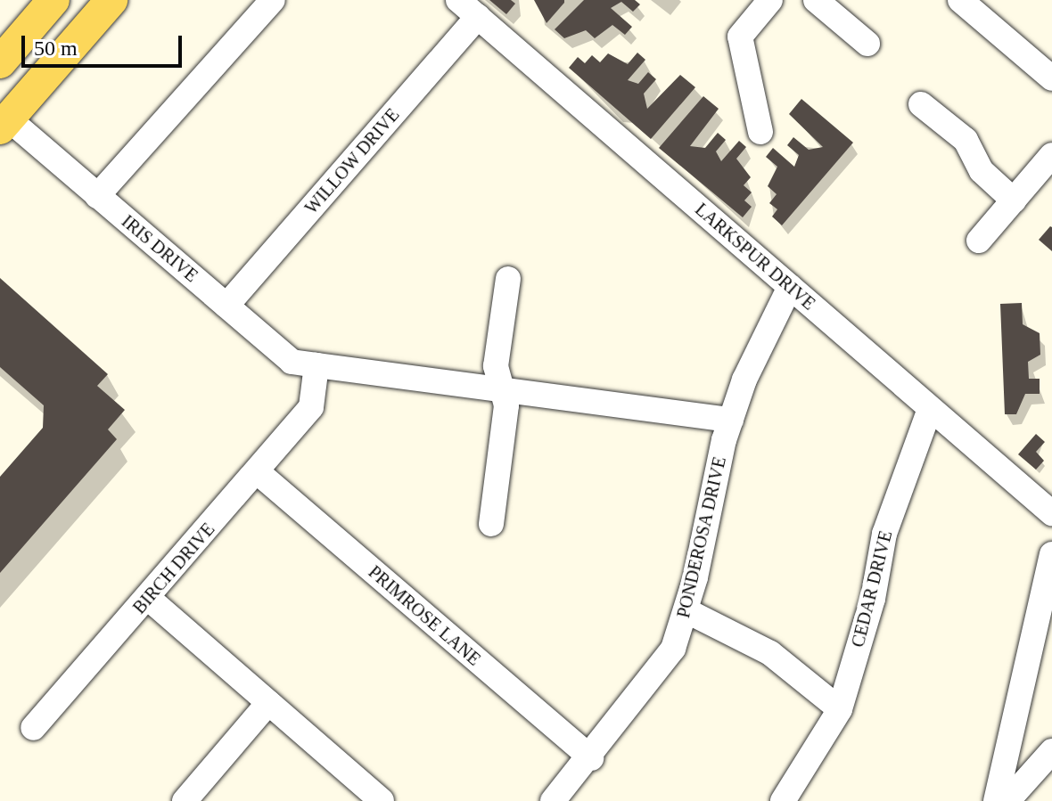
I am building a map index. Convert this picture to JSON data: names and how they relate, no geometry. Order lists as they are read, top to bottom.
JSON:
{
  "streets": {
    "street": [
      "WILLOW DRIVE",
      "IRIS DRIVE",
      "LARKSPUR DRIVE",
      "PONDEROSA DRIVE",
      "BIRCH DRIVE",
      "CEDAR DRIVE",
      "PRIMROSE LANE"
    ]
  },
  "crossings": [
    ["WILLOW DRIVE", "IRIS DRIVE"],
    ["WILLOW DRIVE", "LARKSPUR DRIVE"],
    ["IRIS DRIVE", "PONDEROSA DRIVE"],
    ["IRIS DRIVE", "BIRCH DRIVE"],
    ["LARKSPUR DRIVE", "PONDEROSA DRIVE"],
    ["LARKSPUR DRIVE", "CEDAR DRIVE"],
    ["PONDEROSA DRIVE", "PRIMROSE LANE"],
    ["BIRCH DRIVE", "PRIMROSE LANE"]
  ],
  "scale_bar": "50 m"
}
